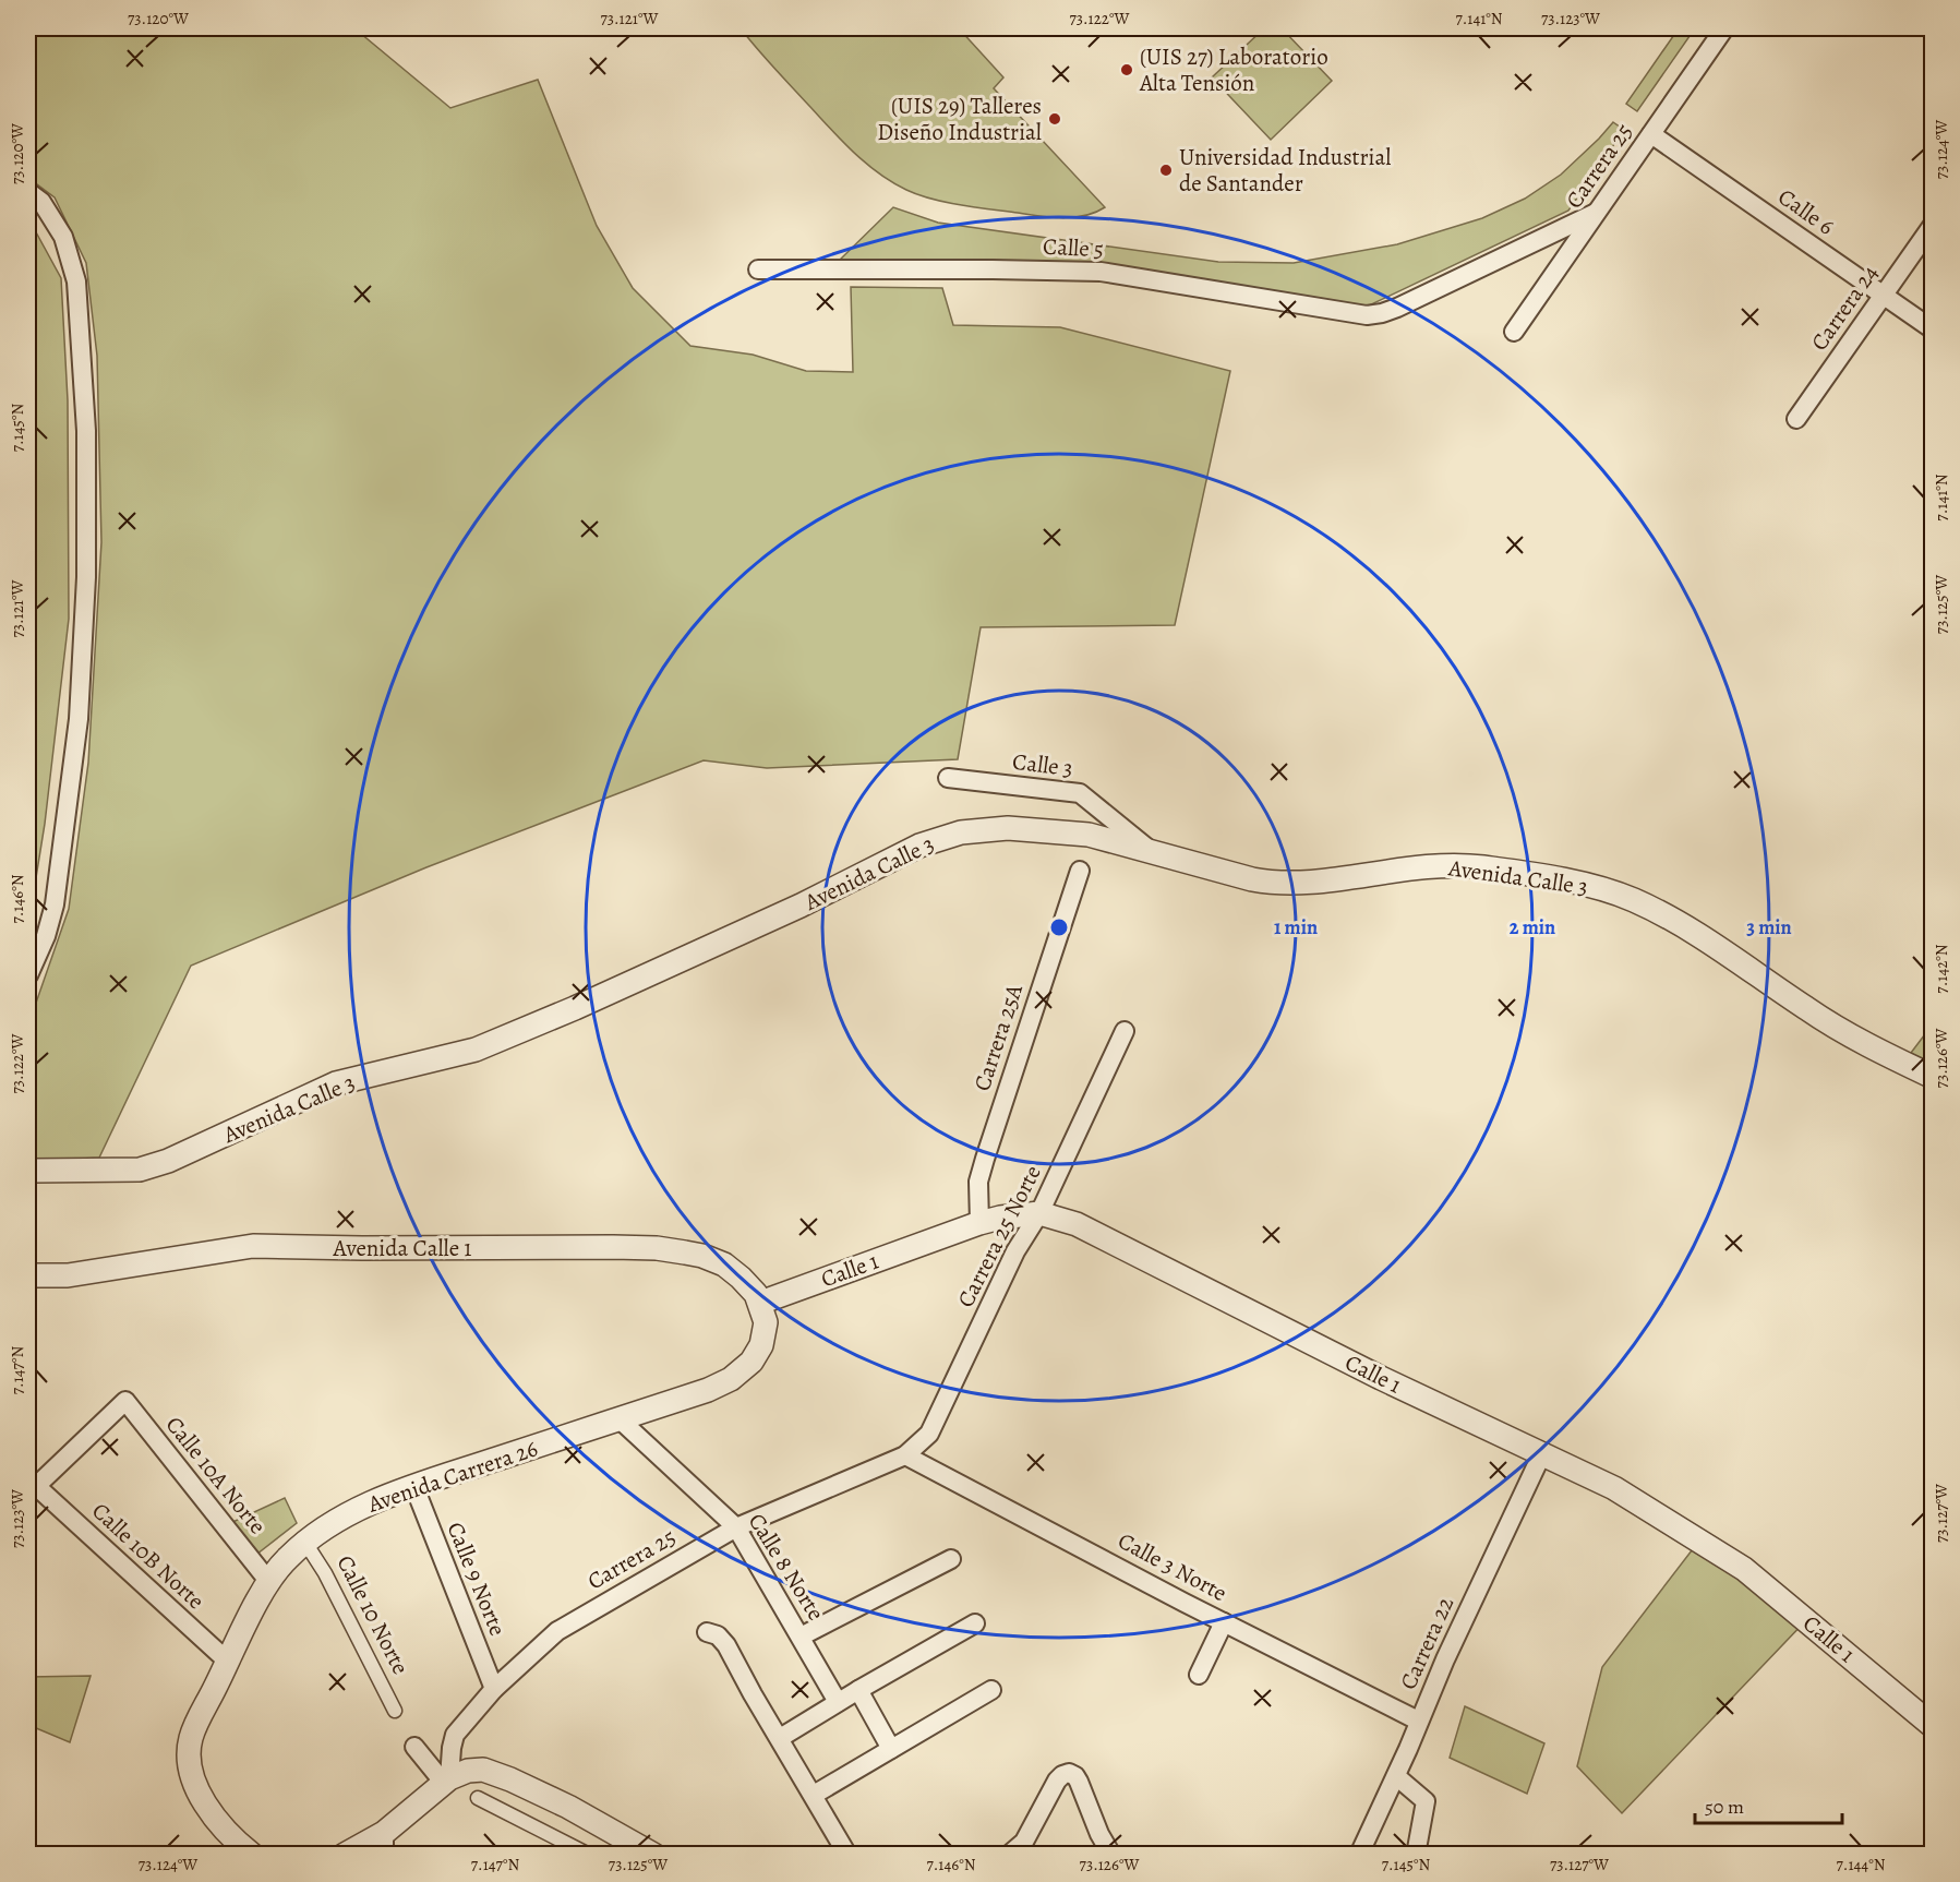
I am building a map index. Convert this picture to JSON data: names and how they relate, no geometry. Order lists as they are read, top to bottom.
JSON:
{
  "streets": {
    "street": [
      "Carrera 25",
      "Calle 6",
      "Calle 5",
      "Carrera 24",
      "Calle 3",
      "Avenida Calle 3",
      "Carrera 25A",
      "Carrera 25 Norte",
      "Avenida Calle 1",
      "Calle 1",
      "Calle 10A Norte",
      "Avenida Carrera 26",
      "Calle 10B Norte",
      "Calle 8 Norte",
      "Calle 3 Norte",
      "Calle 9 Norte",
      "Calle 10 Norte",
      "Carrera 22"
    ]
  },
  "crossings": [
    ["Carrera 25", "Calle 6"],
    ["Carrera 25", "Calle 5"],
    ["Carrera 25", "Carrera 25 Norte"],
    ["Carrera 25", "Calle 8 Norte"],
    ["Carrera 25", "Calle 3 Norte"],
    ["Carrera 25", "Calle 9 Norte"],
    ["Calle 6", "Carrera 24"],
    ["Calle 3", "Avenida Calle 3"],
    ["Carrera 25A", "Calle 1"],
    ["Carrera 25 Norte", "Calle 1"],
    ["Carrera 25 Norte", "Calle 3 Norte"],
    ["Avenida Calle 1", "Calle 1"],
    ["Avenida Calle 1", "Avenida Carrera 26"],
    ["Calle 1", "Avenida Carrera 26"],
    ["Calle 1", "Carrera 22"],
    ["Calle 10A Norte", "Avenida Carrera 26"],
    ["Calle 10A Norte", "Calle 10B Norte"],
    ["Avenida Carrera 26", "Calle 10B Norte"],
    ["Avenida Carrera 26", "Calle 8 Norte"],
    ["Avenida Carrera 26", "Calle 9 Norte"],
    ["Avenida Carrera 26", "Calle 10 Norte"],
    ["Calle 3 Norte", "Carrera 22"]
  ],
  "places": ["(UIS 27) Laboratorio Alta Tensión", "(UIS 29) Talleres Diseño Industrial", "Universidad Industrial de Santander"],
  "scale_bar": "50 m",
  "coordinates": [
    "73.120°W",
    "73.121°W",
    "73.122°W",
    "7.141°N",
    "73.123°W",
    "73.124°W",
    "7.145°N",
    "73.125°W",
    "7.146°N",
    "7.142°N",
    "73.126°W",
    "7.147°N",
    "73.127°W",
    "7.144°N"
  ],
  "rings": ["1 min", "2 min", "3 min"]
}
